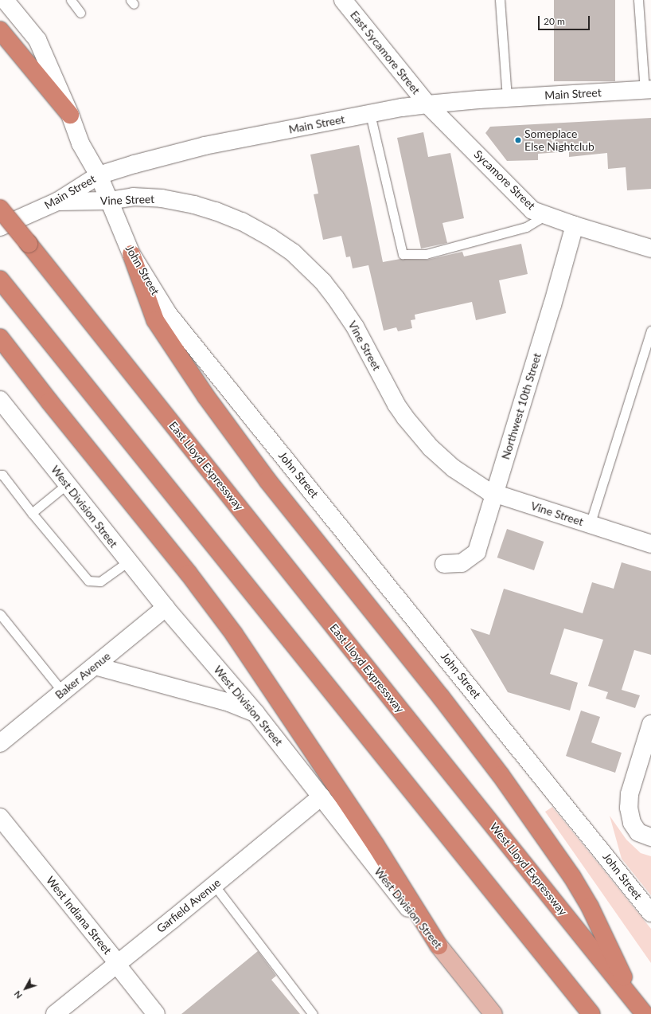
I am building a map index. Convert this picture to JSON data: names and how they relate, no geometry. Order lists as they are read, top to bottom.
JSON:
{
  "streets": {
    "highway": ["East Lloyd Expressway", "West Lloyd Expressway"],
    "main road": [
      "East Sycamore Street",
      "Main Street",
      "Sycamore Street",
      "Vine Street",
      "John Street",
      "Northwest 10th Street",
      "West Division Street",
      "Baker Avenue",
      "Garfield Avenue",
      "West Indiana Street"
    ]
  },
  "crossings": [
    ["East Sycamore Street", "Main Street"],
    ["East Sycamore Street", "Sycamore Street"],
    ["Main Street", "Sycamore Street"],
    ["Main Street", "Vine Street"],
    ["Main Street", "John Street"],
    ["Sycamore Street", "Northwest 10th Street"],
    ["Vine Street", "John Street"],
    ["Vine Street", "Northwest 10th Street"],
    ["East Lloyd Expressway", "West Lloyd Expressway"],
    ["West Division Street", "Baker Avenue"],
    ["West Division Street", "Garfield Avenue"],
    ["Garfield Avenue", "West Indiana Street"]
  ],
  "places": ["Someplace Else Nightclub"],
  "scale_bar": "20 m",
  "north": "bottom left"
}
